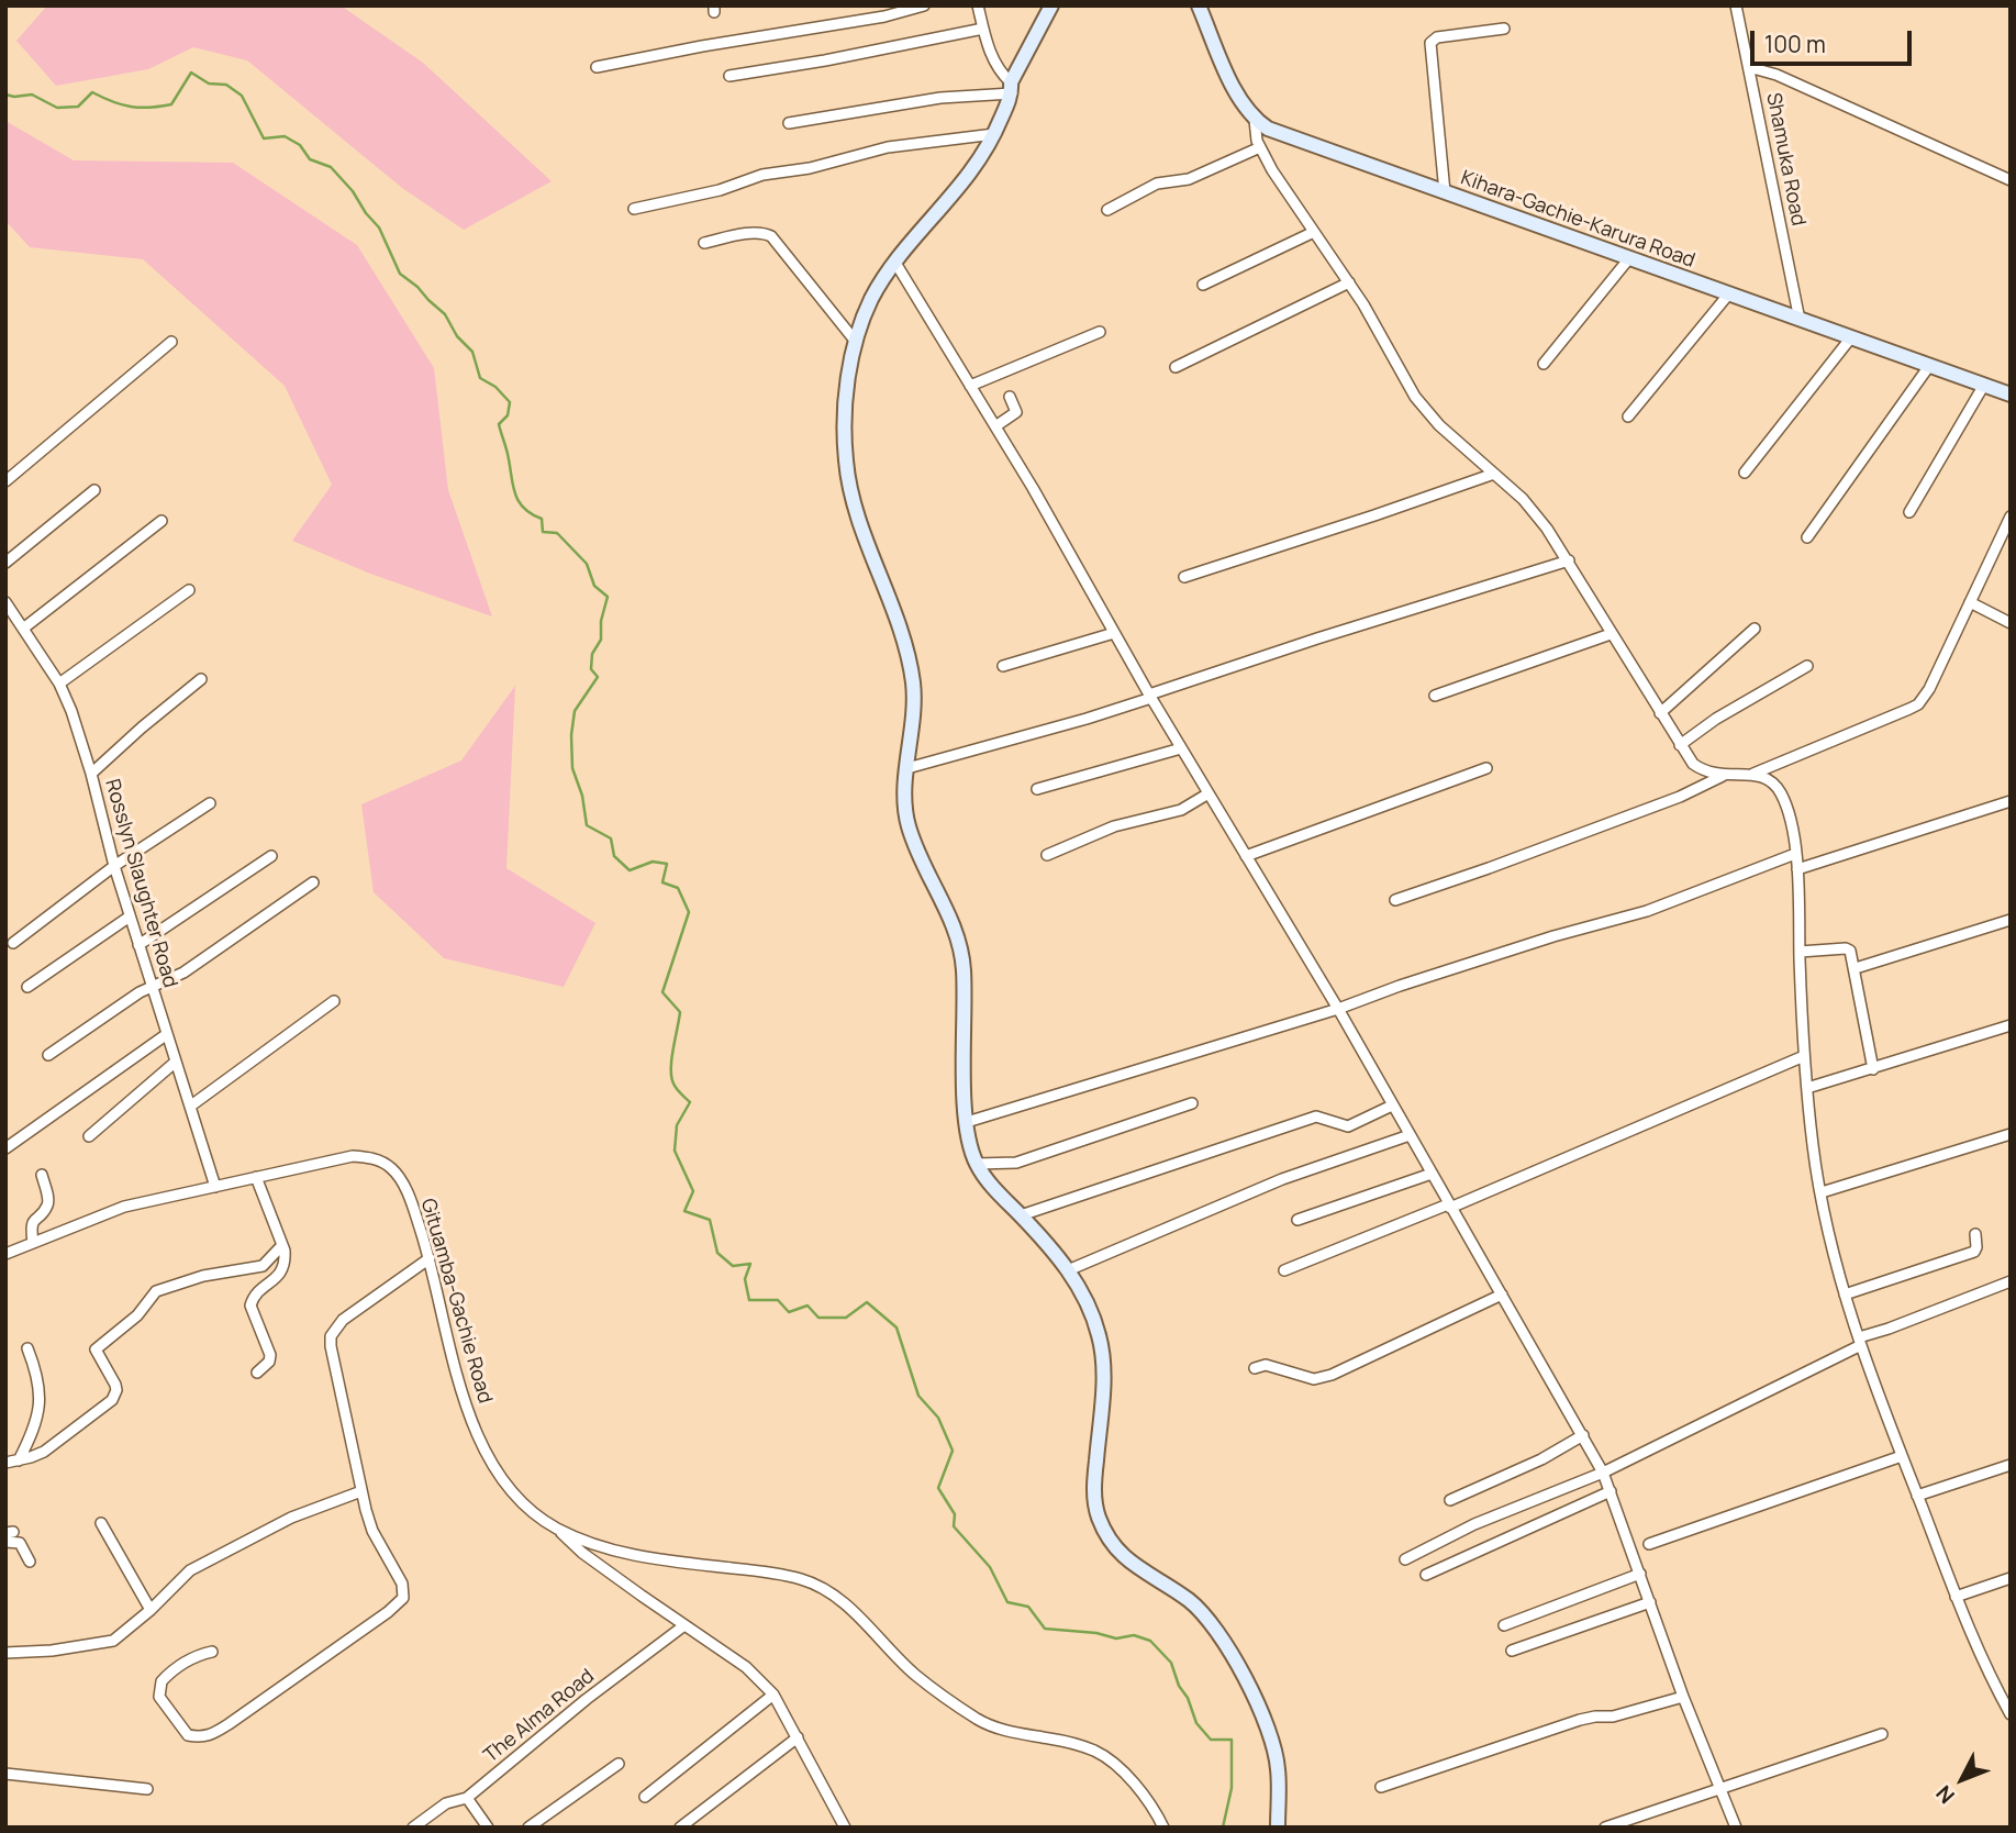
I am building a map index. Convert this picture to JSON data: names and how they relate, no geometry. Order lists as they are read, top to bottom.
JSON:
{
  "streets": {
    "main road": ["Kihara-Gachie-Karura Road"],
    "street": [
      "Shamuka Road",
      "Rosslyn Slaughter Road",
      "Gituamba-Gachie Road",
      "The Alma Road"
    ]
  },
  "crossings": [
    ["Shamuka Road", "Kihara-Gachie-Karura Road"],
    ["Rosslyn Slaughter Road", "Gituamba-Gachie Road"]
  ],
  "scale_bar": "100 m",
  "north": "bottom left"
}
